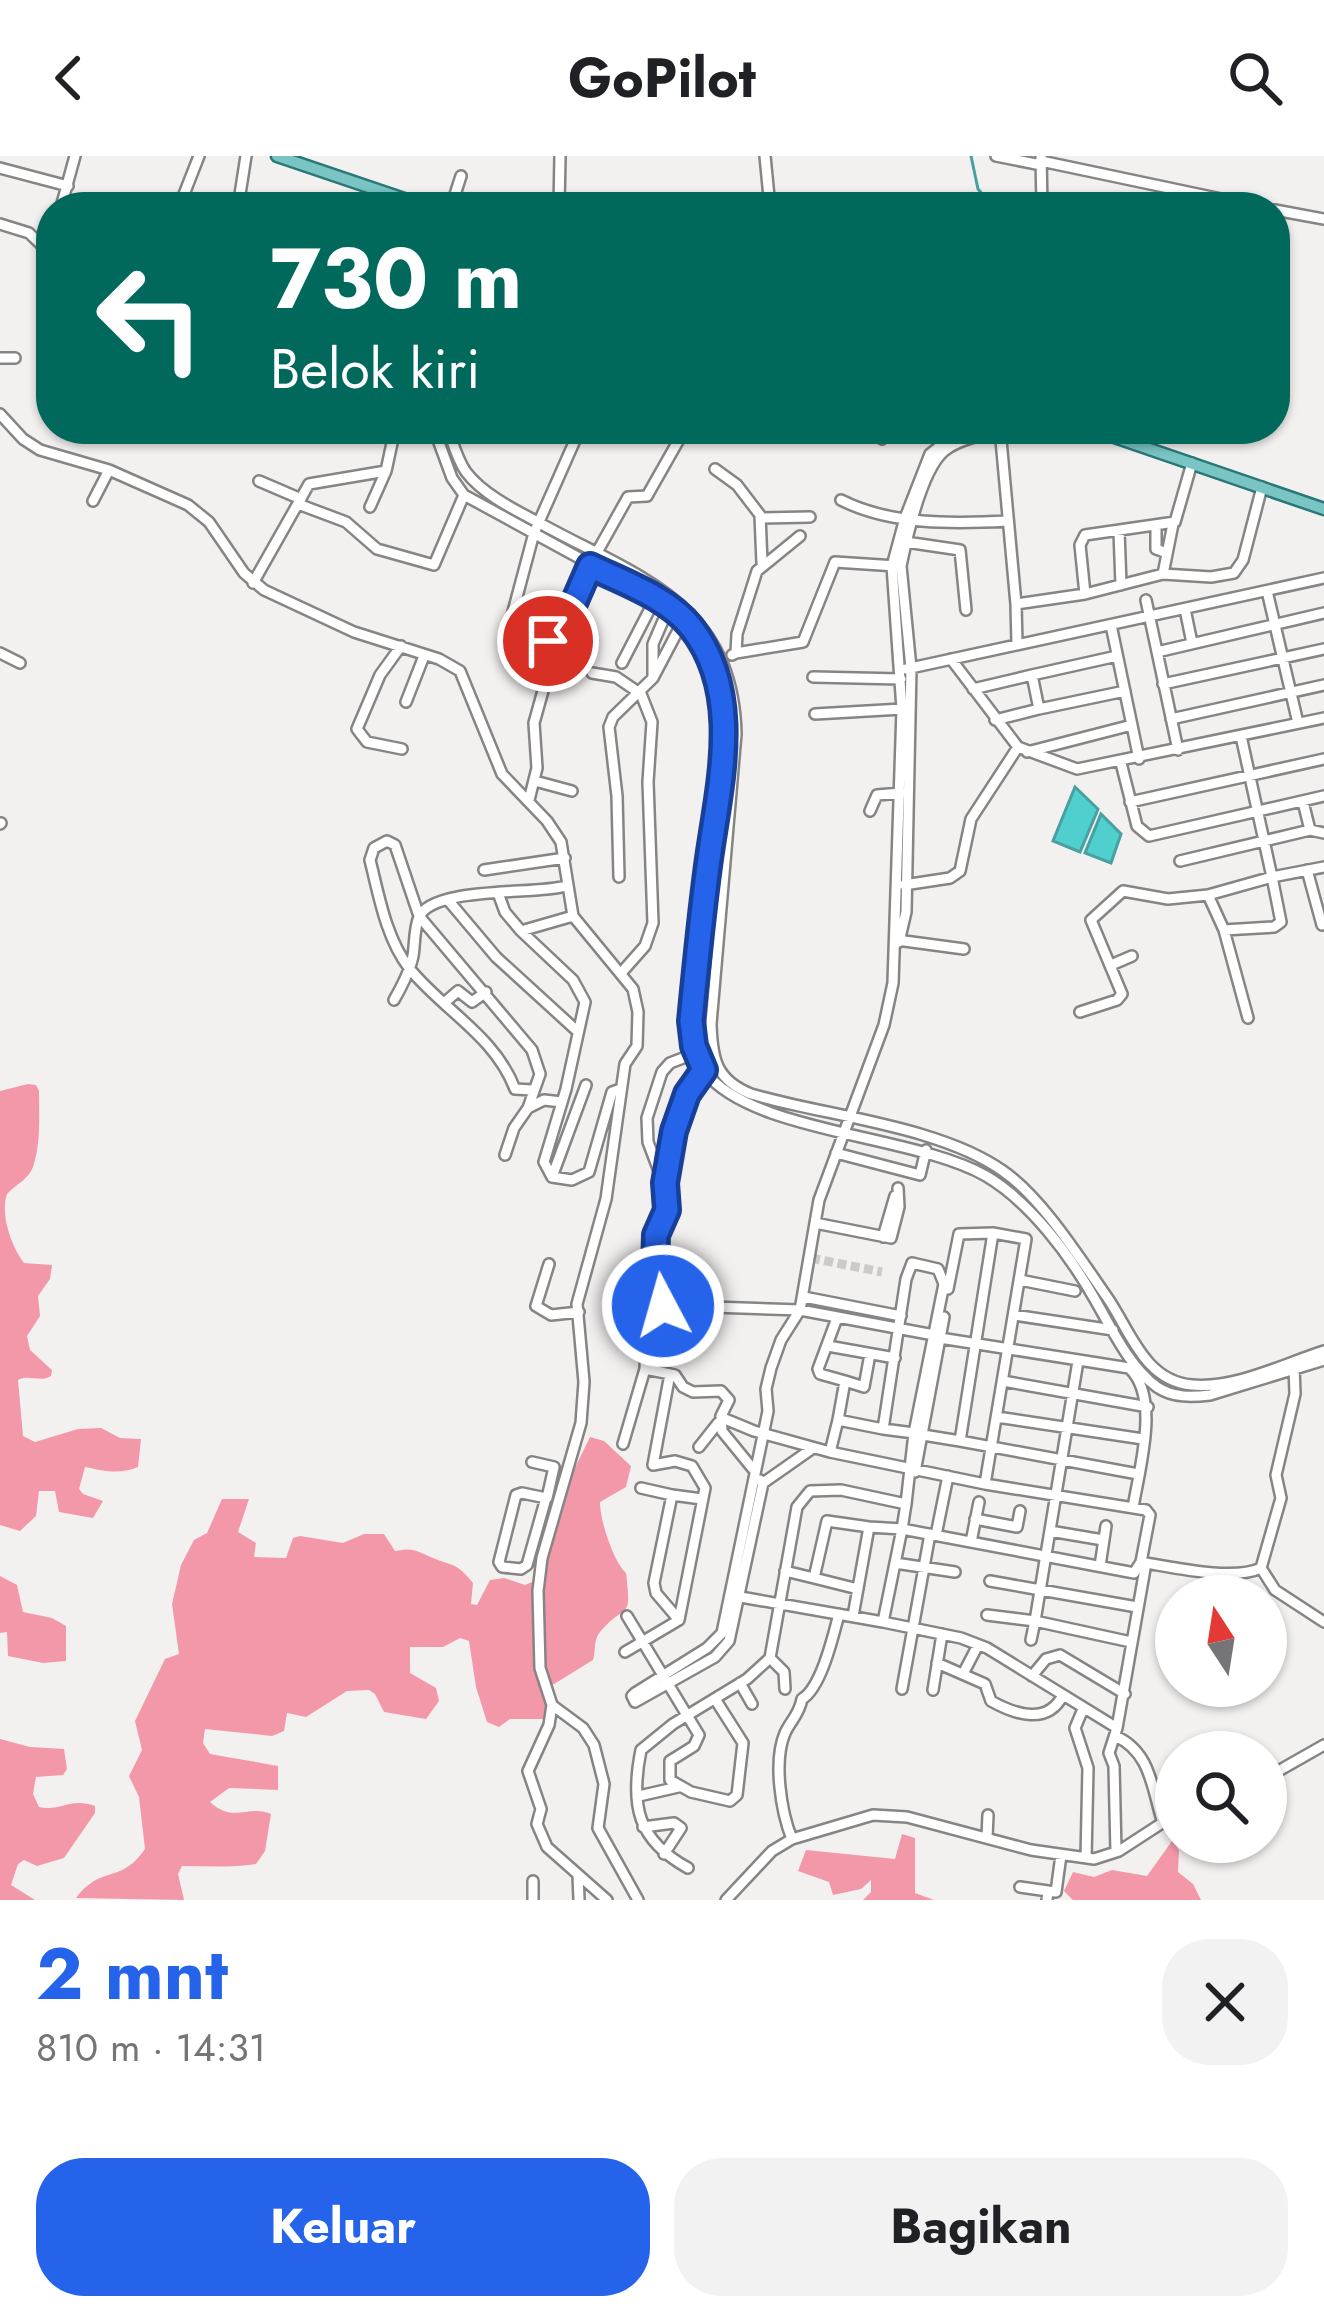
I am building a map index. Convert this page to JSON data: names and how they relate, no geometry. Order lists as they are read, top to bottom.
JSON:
{
  "north": "top",
  "page": {
    "header": "GoPilot",
    "turn": ["730 m", "Belok kiri"],
    "heading": ["2 mnt", "810 m · 14:31"],
    "buttons": ["Keluar", "Bagikan"]
  }
}
